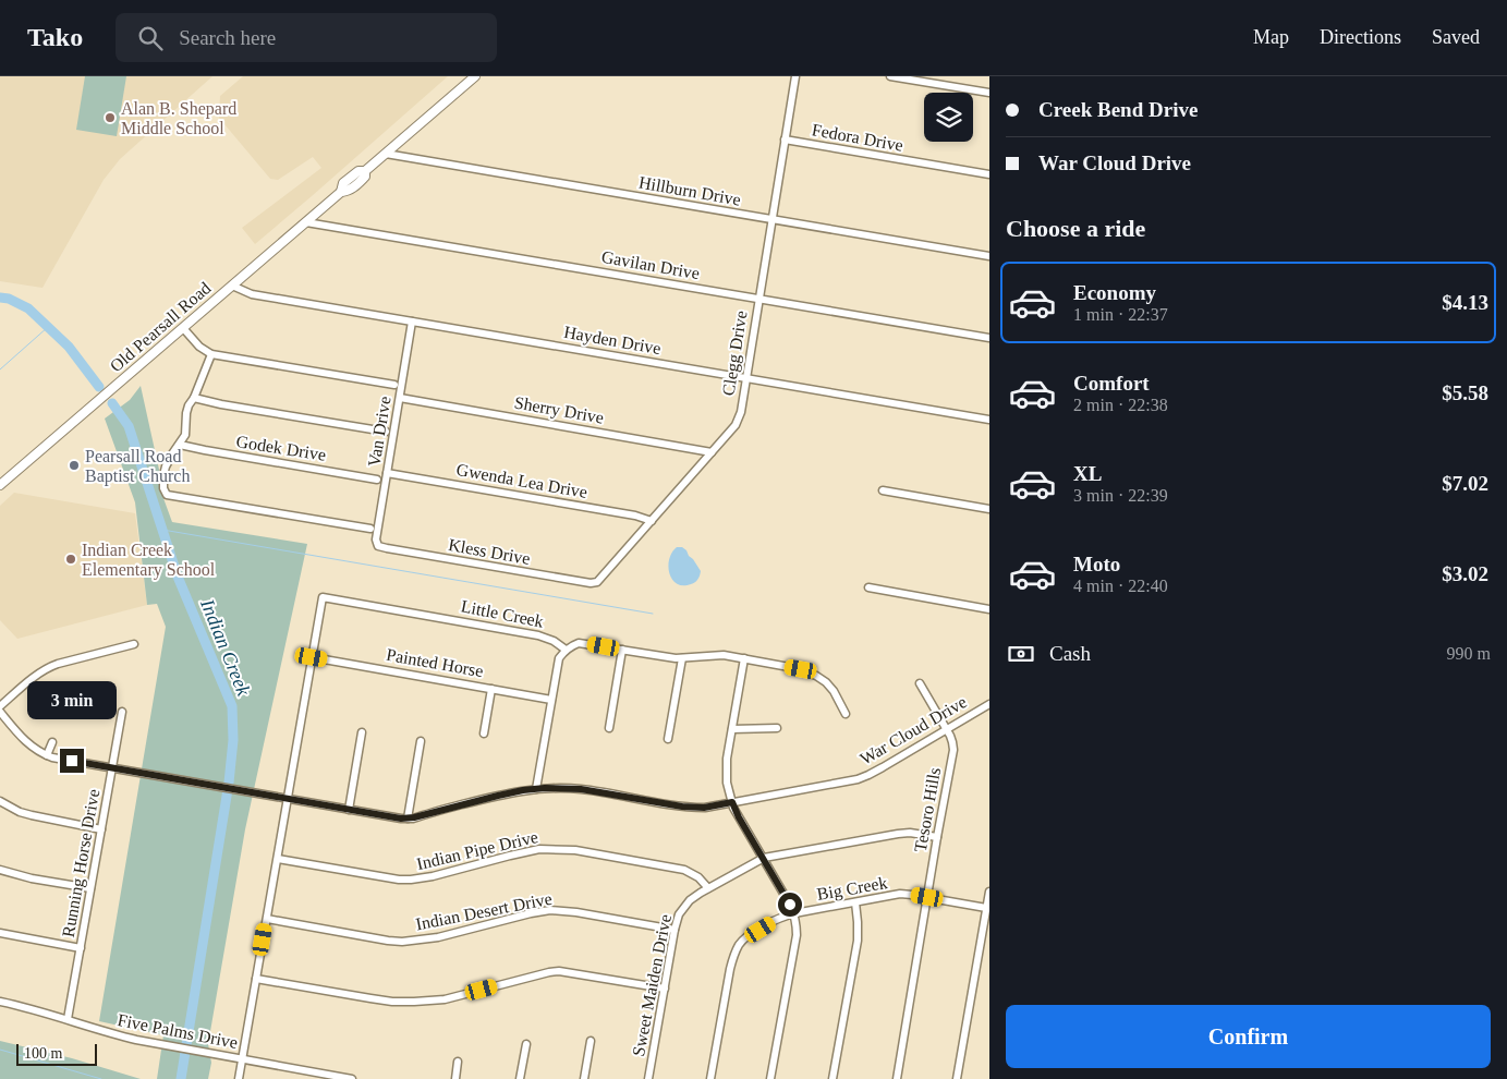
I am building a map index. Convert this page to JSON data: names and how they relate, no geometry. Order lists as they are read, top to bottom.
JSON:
{
  "streets": {
    "main road": ["Old Pearsall Road"],
    "street": [
      "Fedora Drive",
      "Hillburn Drive",
      "Gavilan Drive",
      "Hayden Drive",
      "Clegg Drive",
      "Sherry Drive",
      "Van Drive",
      "Godek Drive",
      "Gwenda Lea Drive",
      "Kless Drive",
      "Little Creek",
      "Painted Horse",
      "War Cloud Drive",
      "Tesoro Hills",
      "Indian Pipe Drive",
      "Running Horse Drive",
      "Big Creek",
      "Indian Desert Drive",
      "Sweet Maiden Drive",
      "Five Palms Drive"
    ]
  },
  "crossings": [
    ["Fedora Drive", "Clegg Drive"],
    ["Hillburn Drive", "Old Pearsall Road"],
    ["Hillburn Drive", "Clegg Drive"],
    ["Gavilan Drive", "Old Pearsall Road"],
    ["Gavilan Drive", "Clegg Drive"],
    ["Old Pearsall Road", "Hayden Drive"],
    ["Hayden Drive", "Clegg Drive"],
    ["Hayden Drive", "Van Drive"],
    ["Clegg Drive", "Sherry Drive"],
    ["Clegg Drive", "Gwenda Lea Drive"],
    ["Clegg Drive", "Kless Drive"],
    ["Sherry Drive", "Van Drive"],
    ["Van Drive", "Gwenda Lea Drive"],
    ["Van Drive", "Kless Drive"],
    ["Little Creek", "Painted Horse"],
    ["War Cloud Drive", "Tesoro Hills"],
    ["War Cloud Drive", "Running Horse Drive"],
    ["Tesoro Hills", "Big Creek"],
    ["Tesoro Hills", "Sweet Maiden Drive"],
    ["Indian Pipe Drive", "Sweet Maiden Drive"],
    ["Running Horse Drive", "Five Palms Drive"],
    ["Indian Desert Drive", "Sweet Maiden Drive"]
  ],
  "water": ["Indian Creek"],
  "places": ["Alan B. Shepard Middle School", "Pearsall Road Baptist Church", "Indian Creek Elementary School"],
  "scale_bar": "100 m",
  "page": {
    "header": "Tako",
    "search": "Search here",
    "nav": ["Map", "Directions", "Saved"],
    "banner": ["Creek Bend Drive", "War Cloud Drive"],
    "heading": "Choose a ride",
    "list": [
      {
        "name": "Economy",
        "note": "1 min · 22:37",
        "value": "$4.13"
      },
      {
        "name": "Comfort",
        "note": "2 min · 22:38",
        "value": "$5.58"
      },
      {
        "name": "XL",
        "note": "3 min · 22:39",
        "value": "$7.02"
      },
      {
        "name": "Moto",
        "note": "4 min · 22:40",
        "value": "$3.02"
      }
    ],
    "pay": ["Cash", "990 m"],
    "bubble": "3 min",
    "buttons": "Confirm",
    "scale": "100 m"
  }
}
